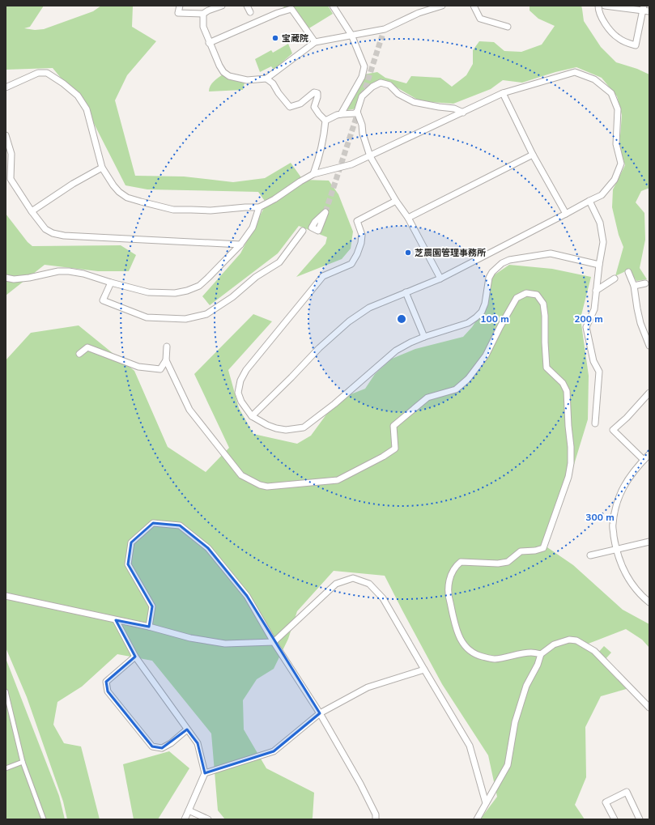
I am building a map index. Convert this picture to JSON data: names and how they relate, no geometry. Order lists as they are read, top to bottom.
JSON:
{
  "places": ["宝蔵院", "芝農園管理事務所"],
  "rings": ["100 m", "200 m", "300 m"]
}
